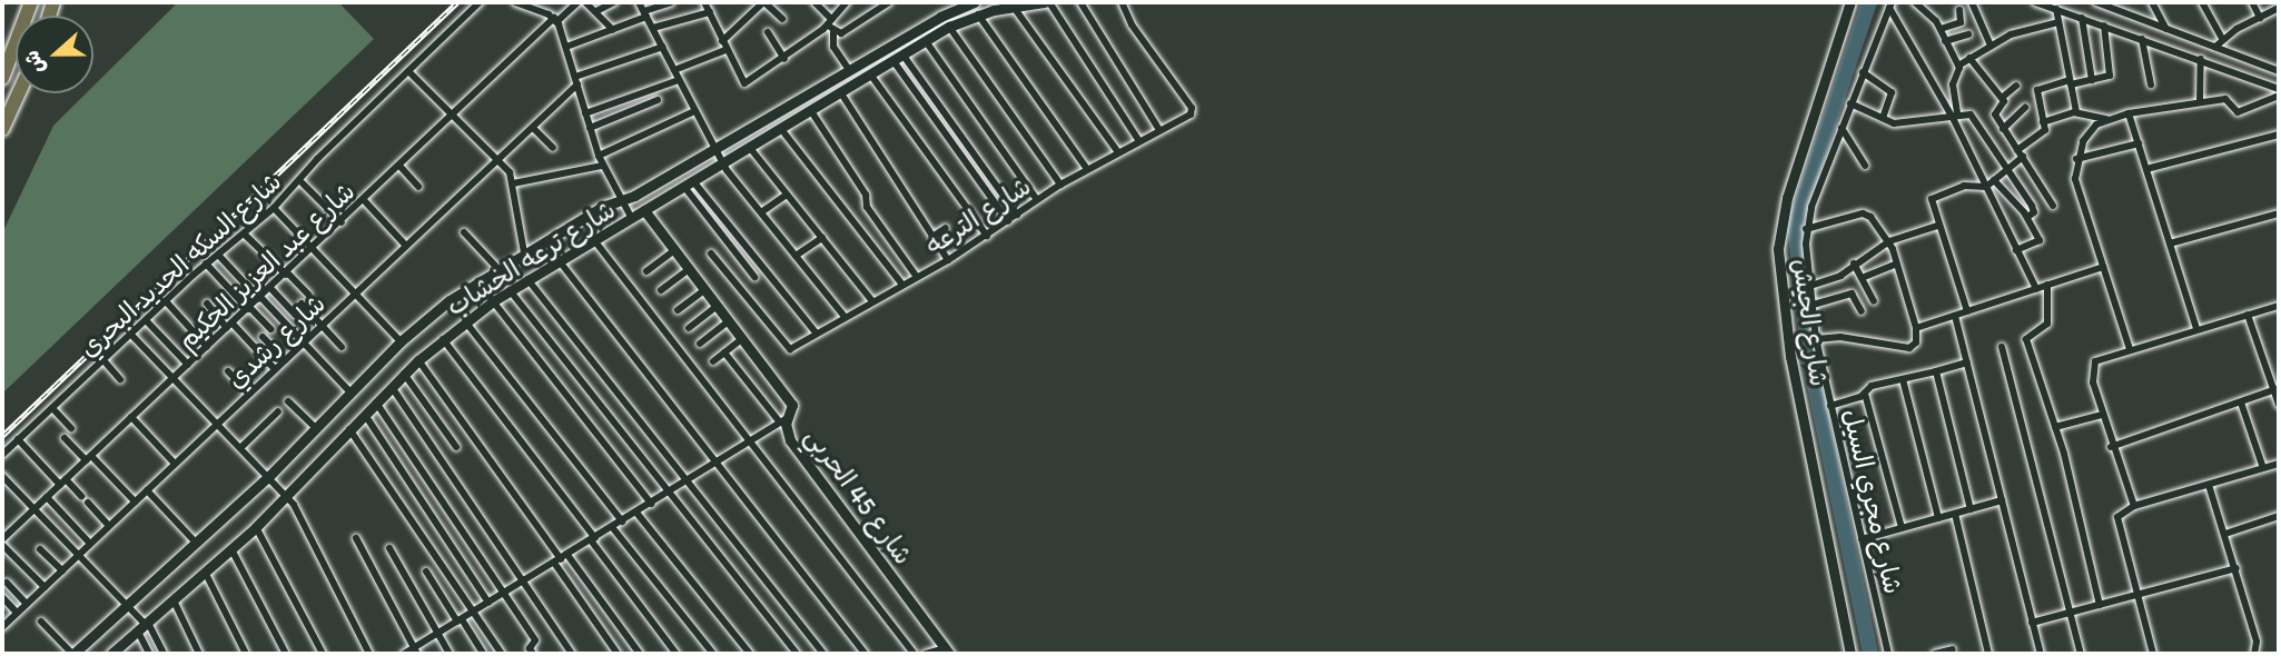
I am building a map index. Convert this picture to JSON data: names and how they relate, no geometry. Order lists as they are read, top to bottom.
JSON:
{
  "streets": {
    "street": [
      "شارع الترعه",
      "شارع ترعه الخشاب",
      "شارع السكه الحديد البحري",
      "شارع عبد العزيز الحكيم",
      "شارع الجيش",
      "شارع رشدي",
      "شارع 45 الحربي",
      "شارع مجري السيل"
    ]
  },
  "crossings": [
    ["شارع ترعه الخشاب", "شارع 45 الحربي"]
  ],
  "north": "left"
}
